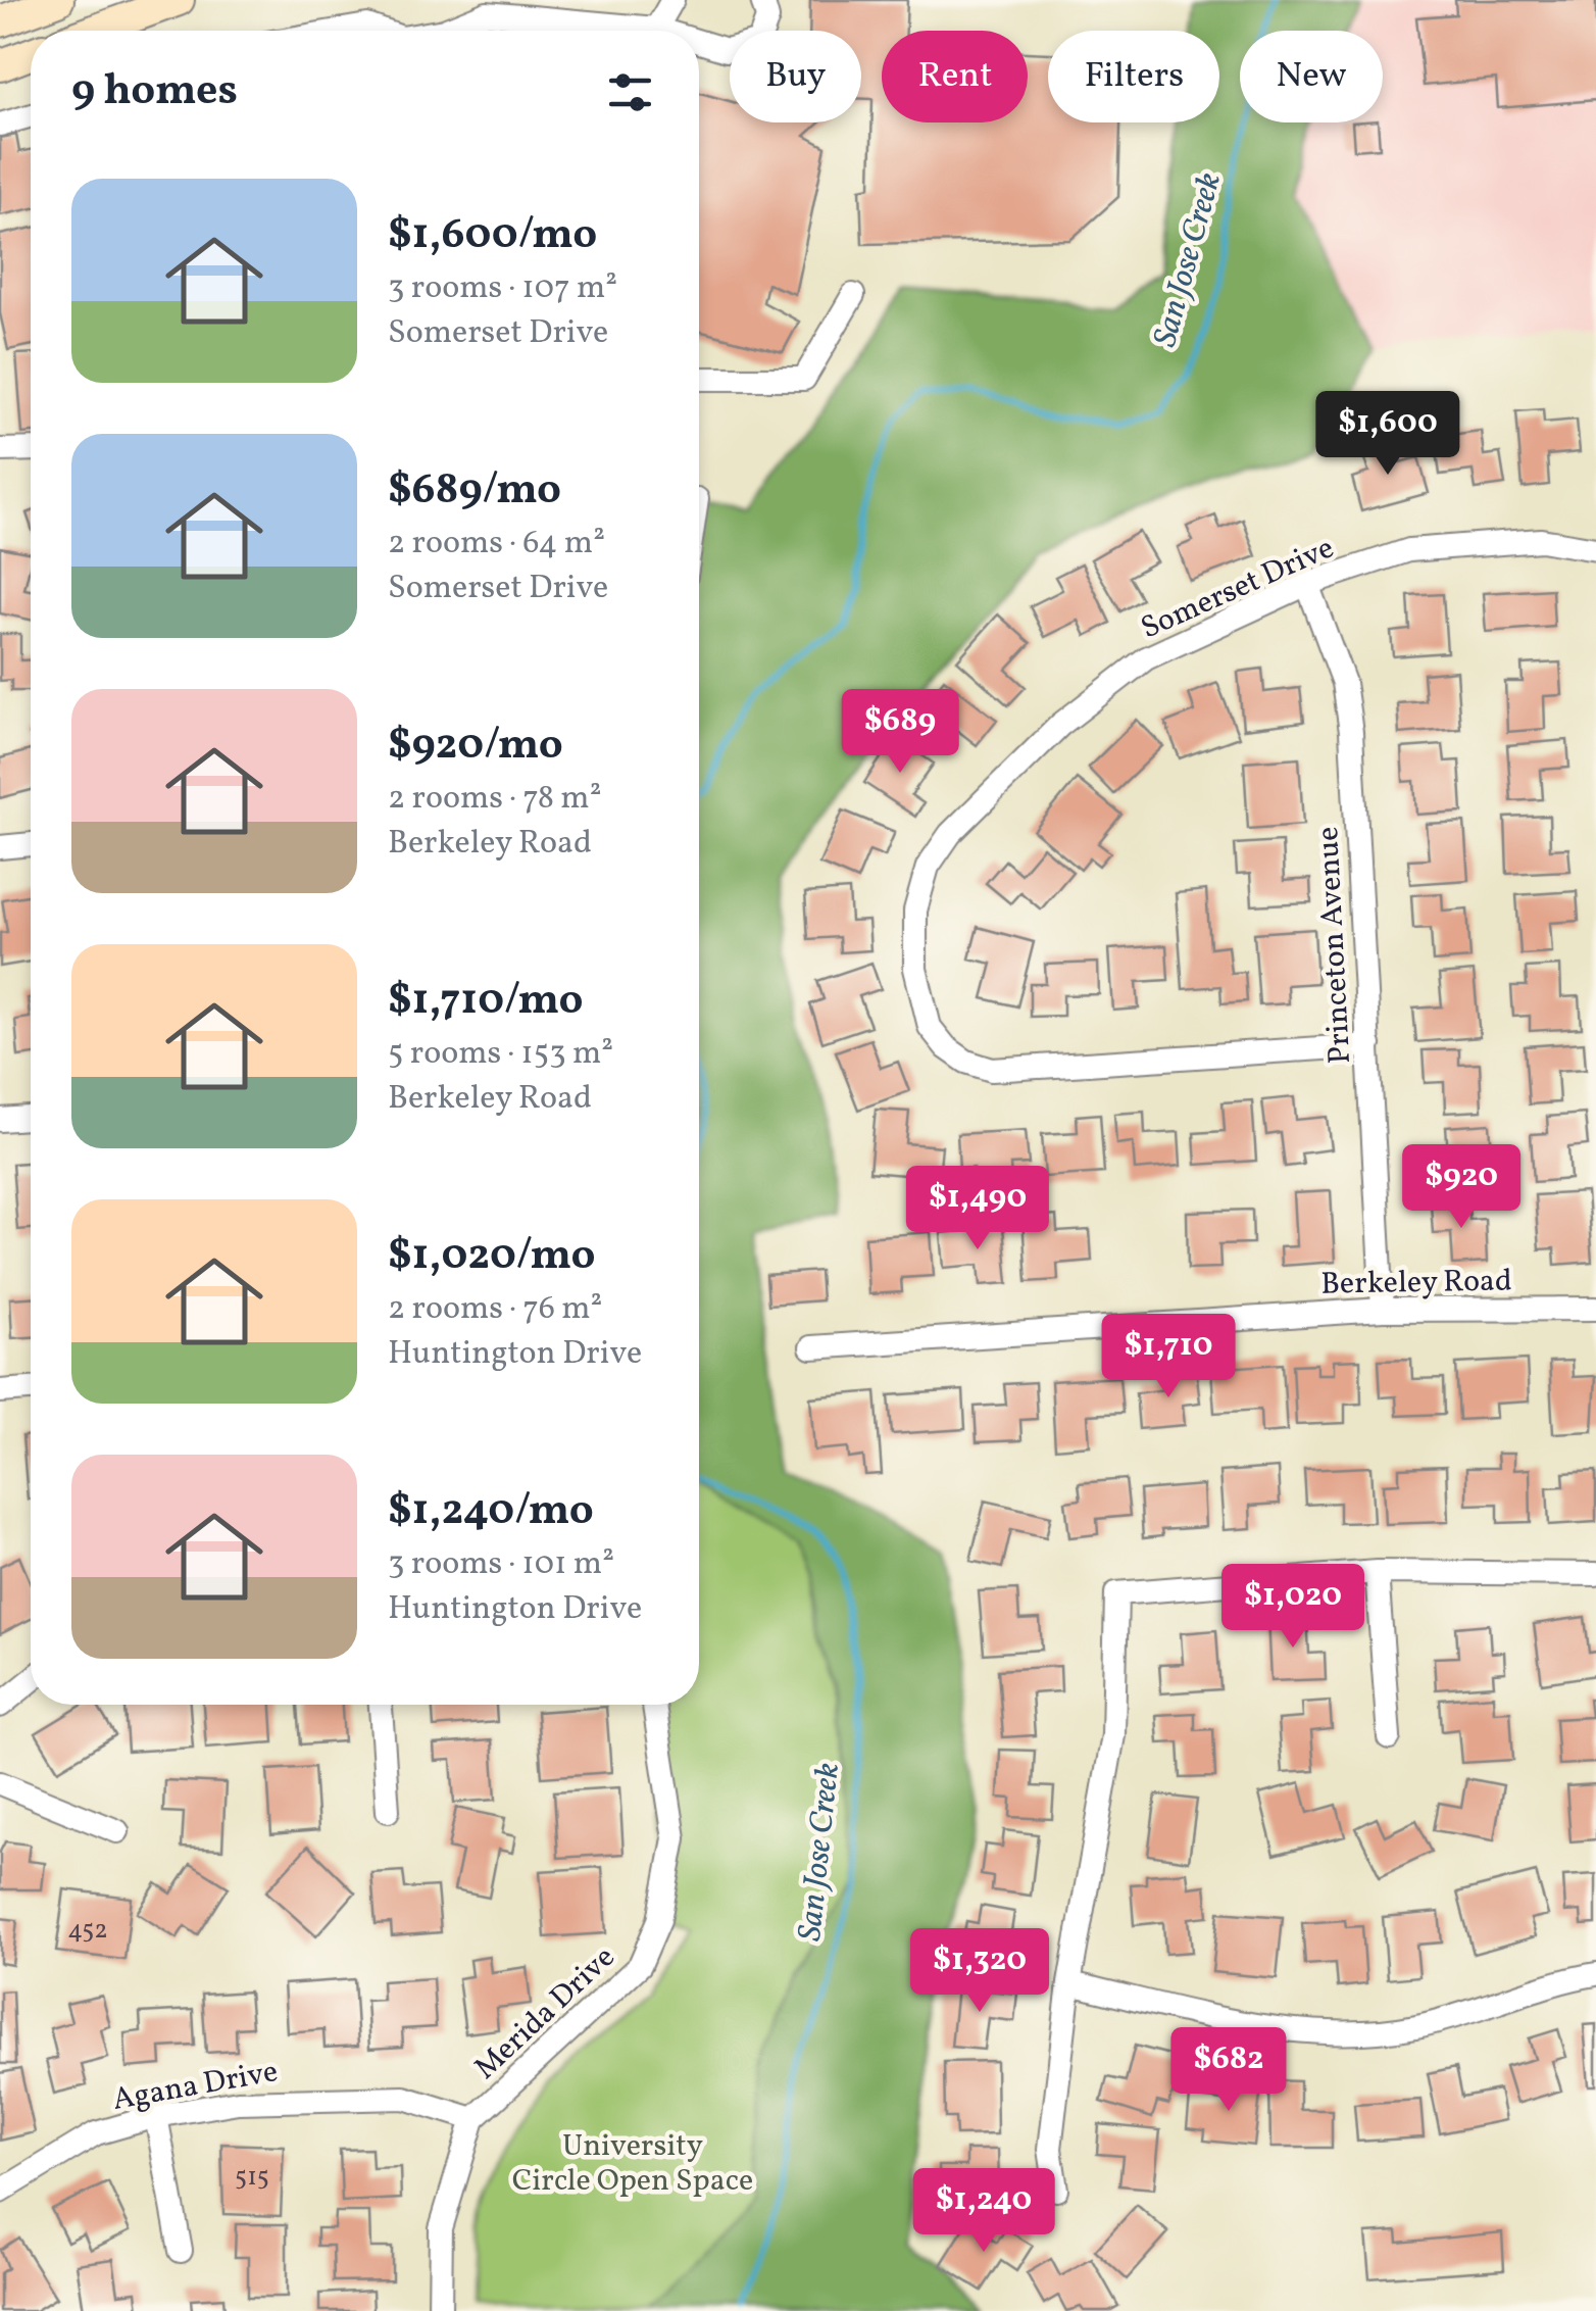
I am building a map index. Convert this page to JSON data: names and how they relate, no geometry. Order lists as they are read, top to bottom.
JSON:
{
  "streets": {
    "street": [
      "Somerset Drive",
      "Princeton Avenue",
      "Berkeley Road",
      "Merida Drive",
      "Agana Drive"
    ]
  },
  "crossings": [
    ["Somerset Drive", "Princeton Avenue"],
    ["Princeton Avenue", "Berkeley Road"],
    ["Merida Drive", "Agana Drive"]
  ],
  "water": ["San Jose Creek"],
  "parks": ["University Circle Open Space"],
  "house_numbers": ["452", "515"],
  "page": {
    "chip": [
      "Buy",
      "Rent",
      "Filters",
      "New"
    ],
    "heading": "9 homes",
    "list": [
      {
        "name": "$1,600/mo",
        "note": "3 rooms · 107 m² · Somerset Drive"
      },
      {
        "name": "$689/mo",
        "note": "2 rooms · 64 m² · Somerset Drive"
      },
      {
        "name": "$920/mo",
        "note": "2 rooms · 78 m² · Berkeley Road"
      },
      {
        "name": "$1,710/mo",
        "note": "5 rooms · 153 m² · Berkeley Road"
      },
      {
        "name": "$1,020/mo",
        "note": "2 rooms · 76 m² · Huntington Drive"
      },
      {
        "name": "$1,240/mo",
        "note": "3 rooms · 101 m² · Huntington Drive"
      }
    ],
    "price": [
      "$1,600",
      "$689",
      "$920",
      "$1,490",
      "$1,710",
      "$1,020",
      "$1,320",
      "$682",
      "$1,240"
    ]
  }
}
